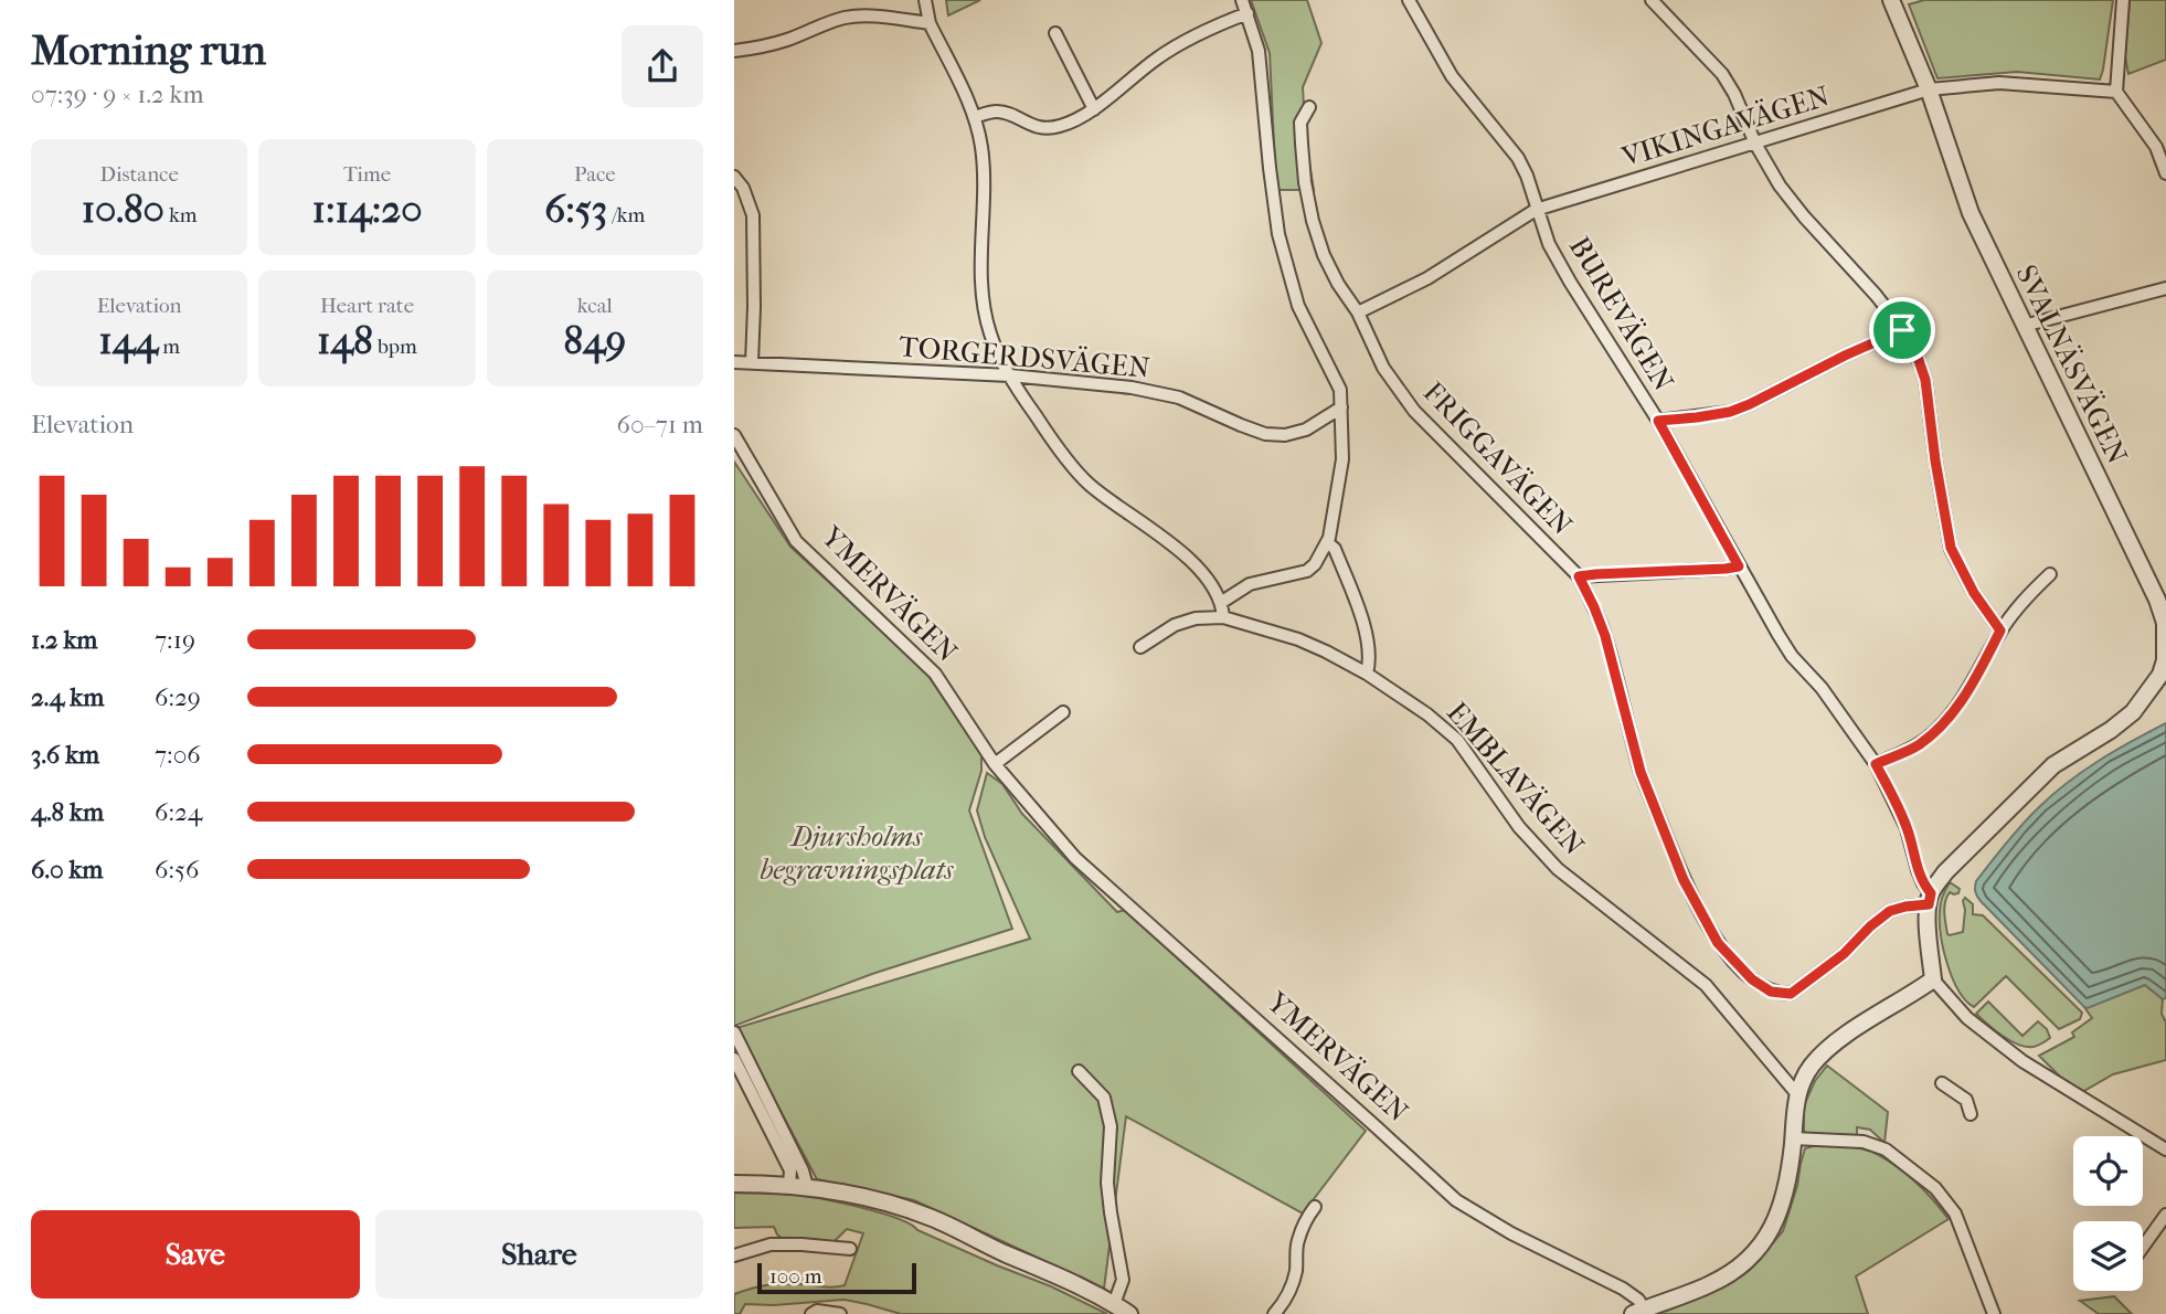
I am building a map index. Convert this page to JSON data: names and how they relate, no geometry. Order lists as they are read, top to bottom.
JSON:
{
  "streets": {
    "street": [
      "VIKINGAVÄGEN",
      "BUREVÄGEN",
      "TORGERDSVÄGEN",
      "SVALNÄSVÄGEN",
      "FRIGGAVÄGEN",
      "YMERVÄGEN",
      "EMBLAVÄGEN"
    ]
  },
  "crossings": [
    ["VIKINGAVÄGEN", "BUREVÄGEN"],
    ["VIKINGAVÄGEN", "SVALNÄSVÄGEN"],
    ["VIKINGAVÄGEN", "FRIGGAVÄGEN"],
    ["BUREVÄGEN", "SVALNÄSVÄGEN"],
    ["BUREVÄGEN", "FRIGGAVÄGEN"],
    ["SVALNÄSVÄGEN", "FRIGGAVÄGEN"],
    ["YMERVÄGEN", "EMBLAVÄGEN"]
  ],
  "parks": ["Djursholms begravningsplats"],
  "scale_bar": "100 m",
  "page": {
    "heading": ["Morning run", "07:39 · 9 × 1.2 km"],
    "stats": [
      ["Distance", "10.80 km"],
      ["Time", "1:14:20"],
      ["Pace", "6:53 /km"],
      ["Elevation", "144 m"],
      ["Heart rate", "148 bpm"],
      ["kcal", "849"]
    ],
    "chart": ["Elevation", "60–71 m"],
    "list": [
      {
        "name": "1.2 km",
        "note": "7:19"
      },
      {
        "name": "2.4 km",
        "note": "6:29"
      },
      {
        "name": "3.6 km",
        "note": "7:06"
      },
      {
        "name": "4.8 km",
        "note": "6:24"
      },
      {
        "name": "6.0 km",
        "note": "6:56"
      }
    ],
    "buttons": ["Save", "Share"],
    "scale": "100 m"
  }
}
